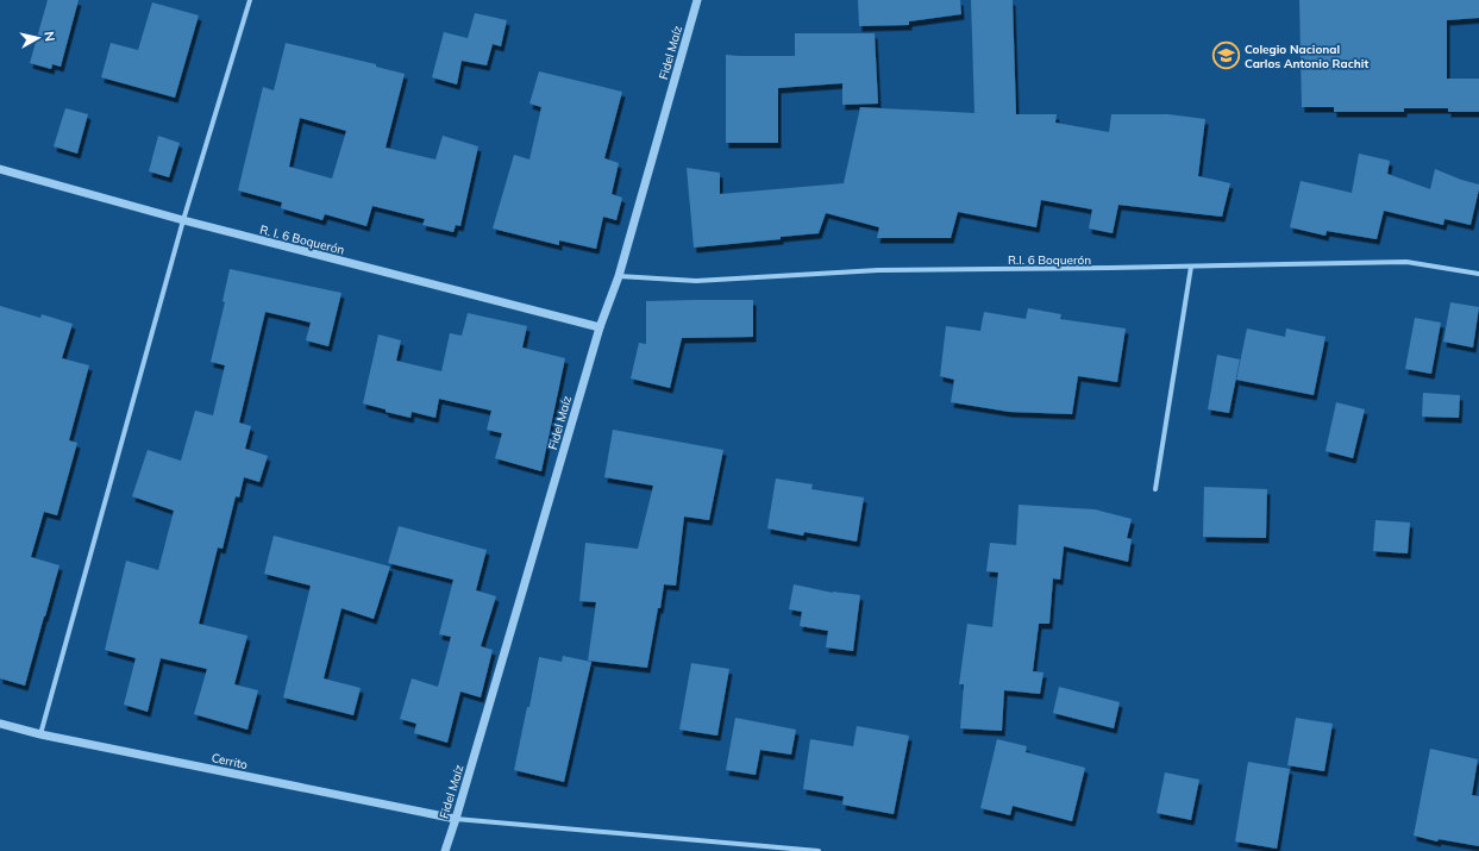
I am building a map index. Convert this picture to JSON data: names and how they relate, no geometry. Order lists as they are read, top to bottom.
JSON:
{
  "streets": {
    "street": [
      "Fidel Maíz",
      "R. I. 6 Boquerón",
      "R.I. 6 Boquerón",
      "Cerrito"
    ]
  },
  "crossings": [
    ["Fidel Maíz", "R. I. 6 Boquerón"],
    ["Fidel Maíz", "R.I. 6 Boquerón"],
    ["Fidel Maíz", "Cerrito"]
  ],
  "places": {
    "school or university": ["Colegio Nacional Carlos Antonio Rachit"]
  },
  "north": "right"
}
